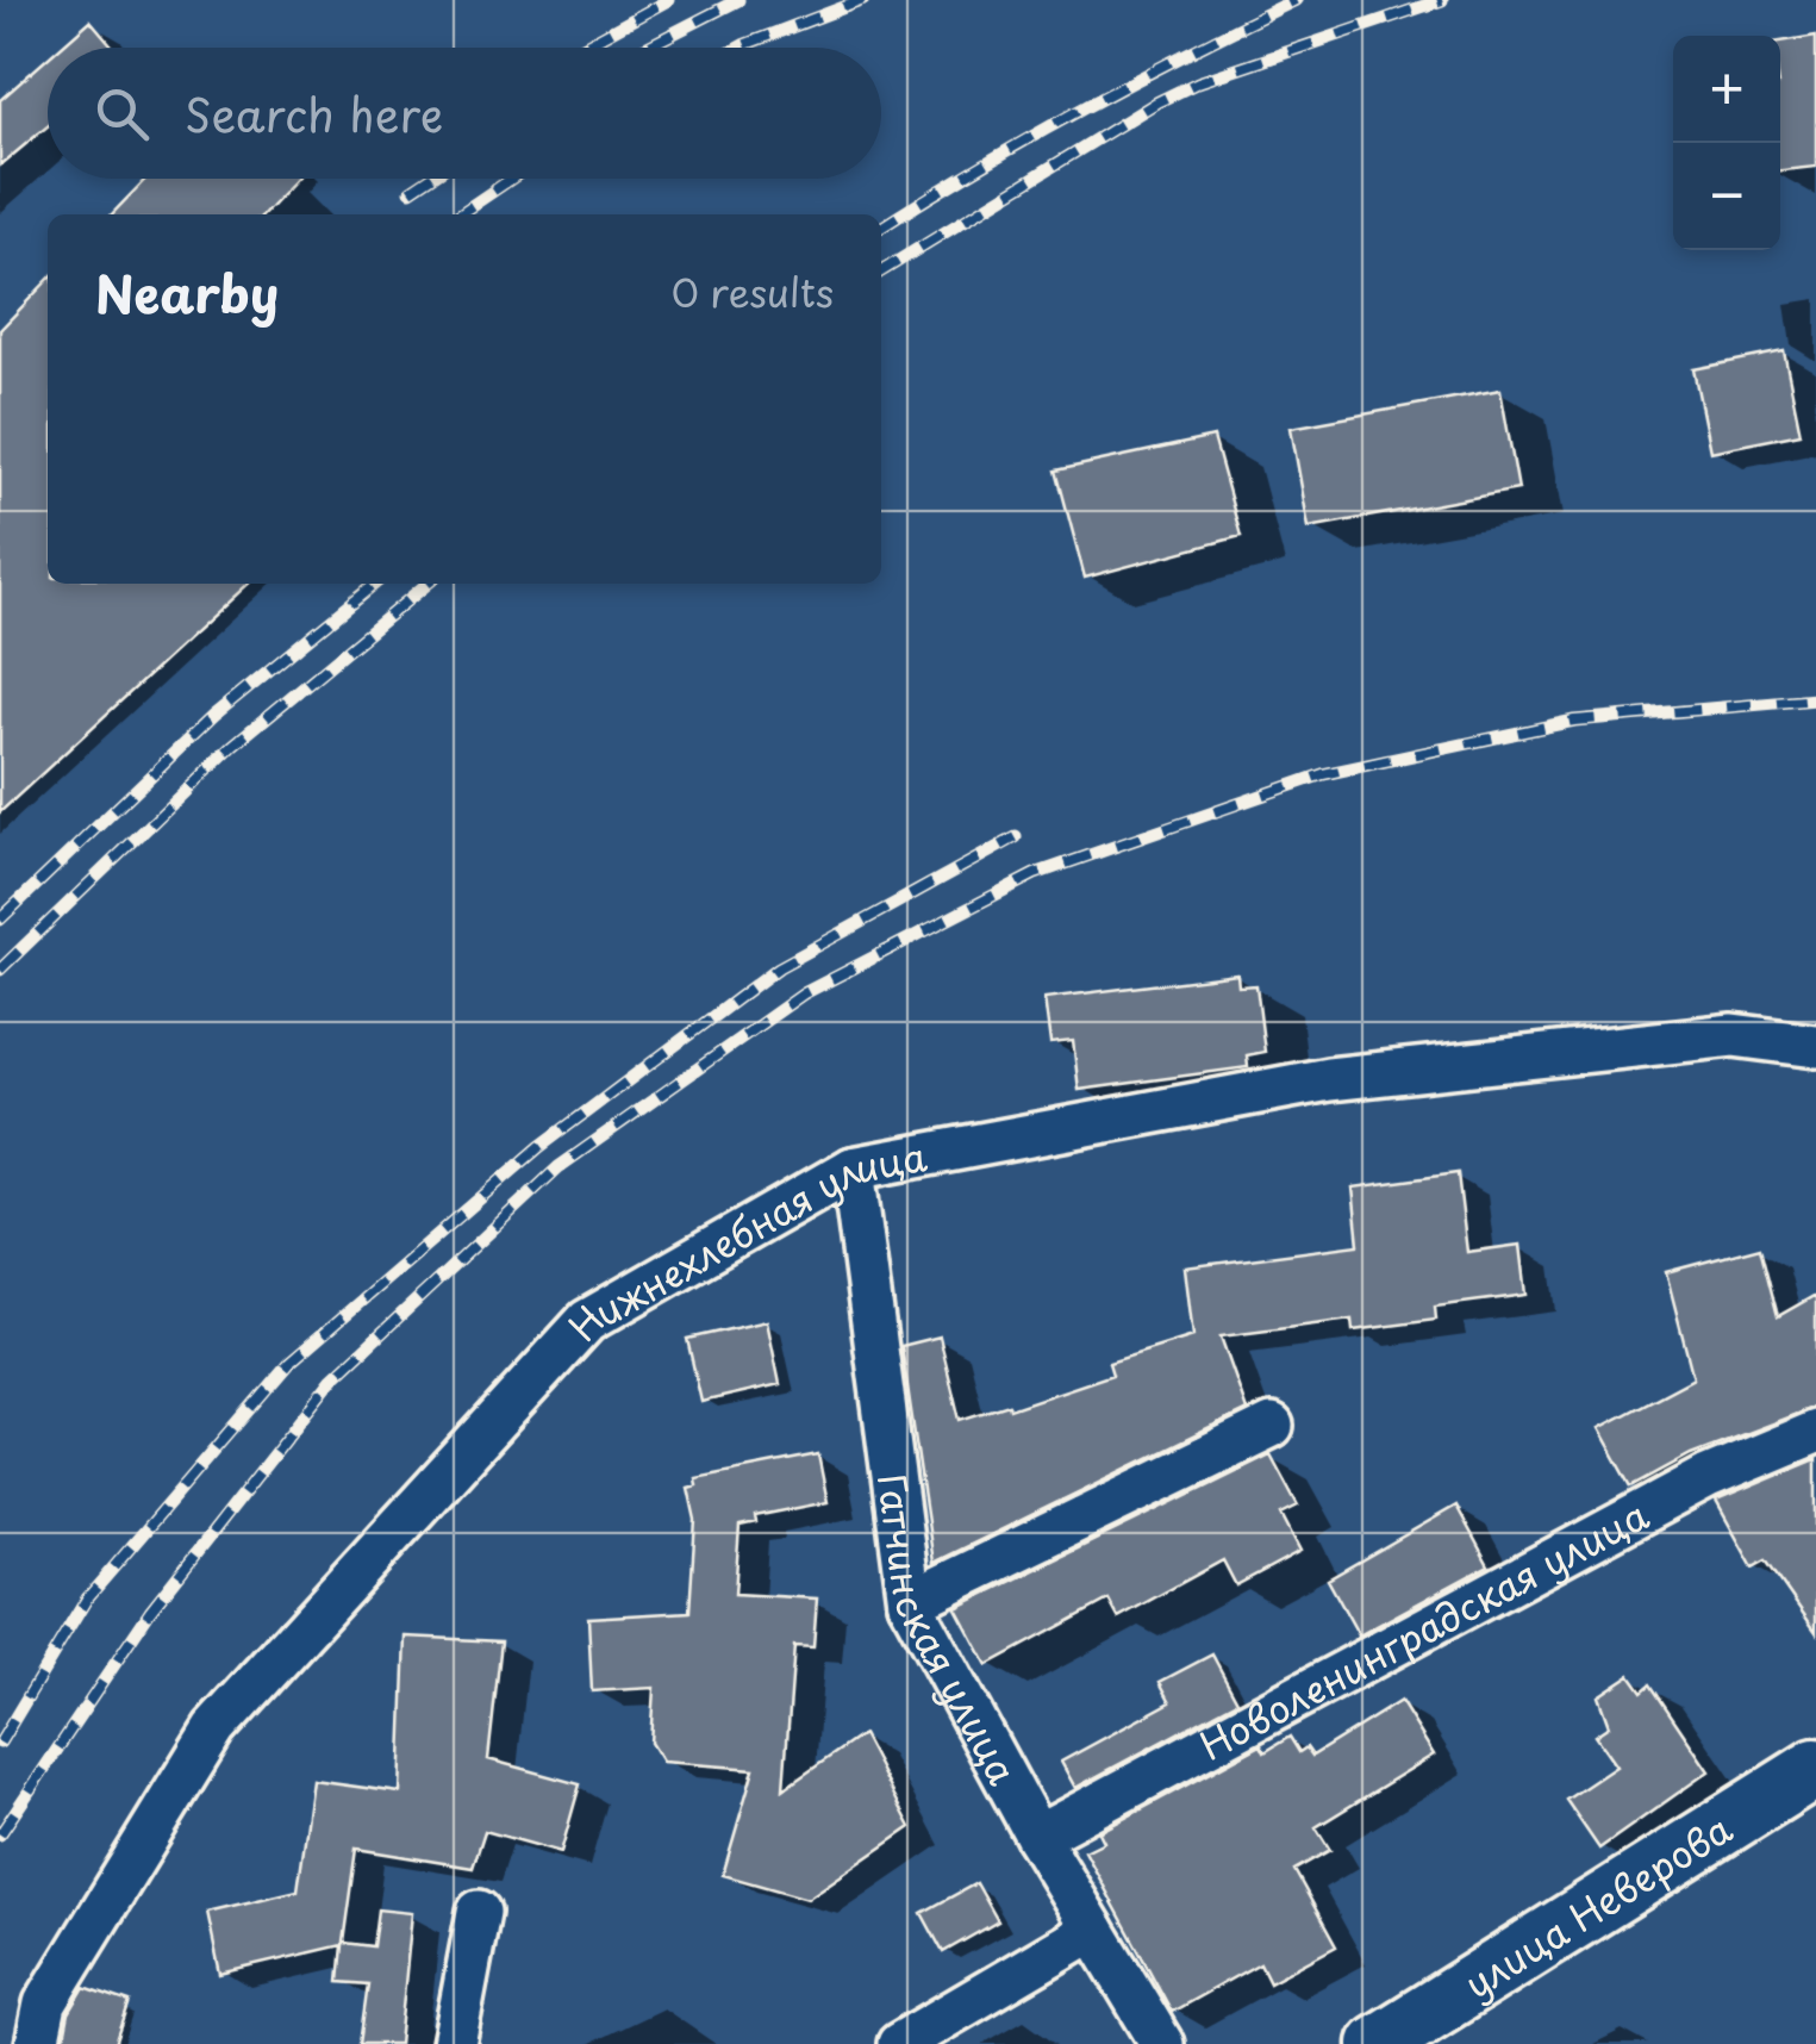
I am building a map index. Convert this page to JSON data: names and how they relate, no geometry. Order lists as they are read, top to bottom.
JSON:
{
  "streets": {
    "street": [
      "Нижнехлебная улица",
      "Гатчинская улица",
      "Новоленинградская улица",
      "улица Неверова"
    ]
  },
  "crossings": [
    ["Нижнехлебная улица", "Гатчинская улица"],
    ["Гатчинская улица", "Новоленинградская улица"]
  ],
  "page": {
    "map_buttons": ["+", "−"],
    "search": "Search here",
    "heading": ["Nearby", "0 results"]
  }
}
